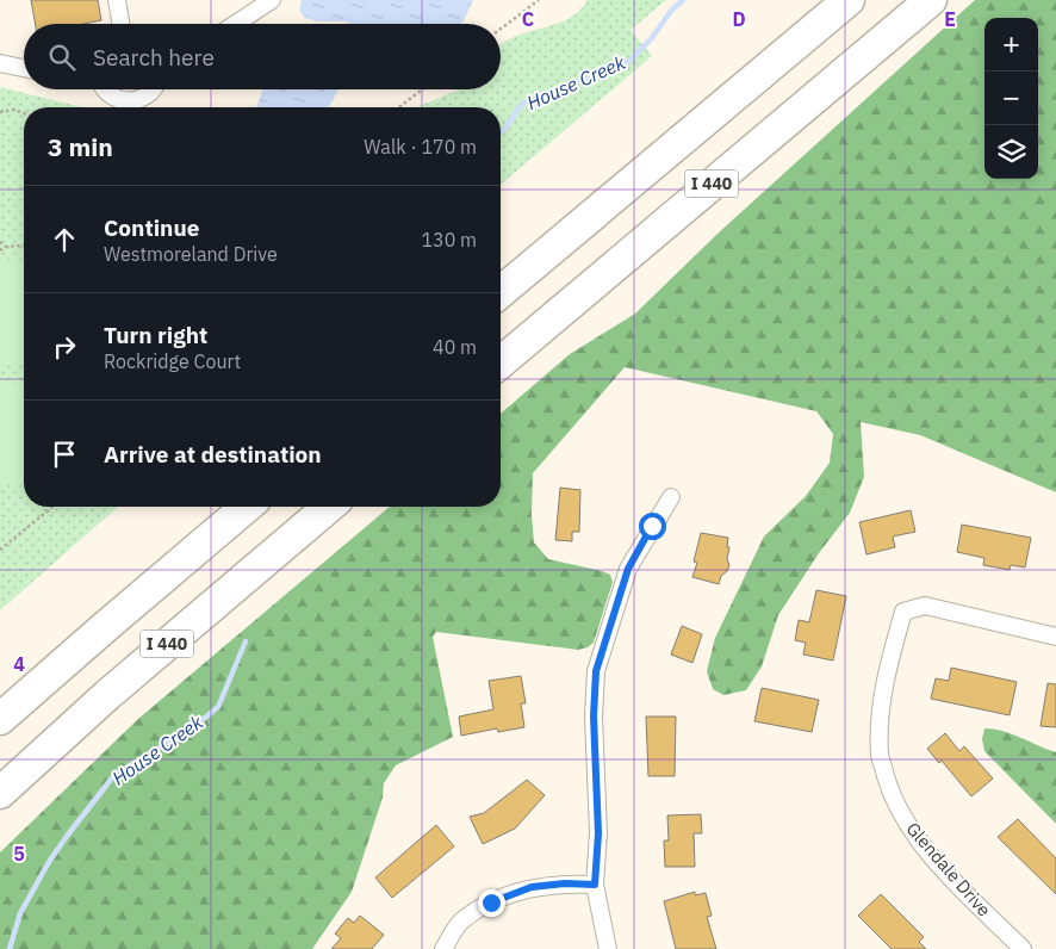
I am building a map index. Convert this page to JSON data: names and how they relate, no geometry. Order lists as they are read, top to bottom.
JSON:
{
  "streets": {
    "highway": ["I 440"],
    "street": ["Glendale Drive"]
  },
  "water": ["House Creek"],
  "page": {
    "map_buttons": ["+", "−"],
    "search": "Search here",
    "heading": ["3 min", "Walk · 170 m"],
    "list": [
      ["Continue", "Westmoreland Drive", "130 m"],
      ["Turn right", "Rockridge Court", "40 m"],
      "Arrive at destination"
    ]
  },
  "grid": {
    "columns": ["C", "D", "E"],
    "rows": ["4", "5"]
  }
}
